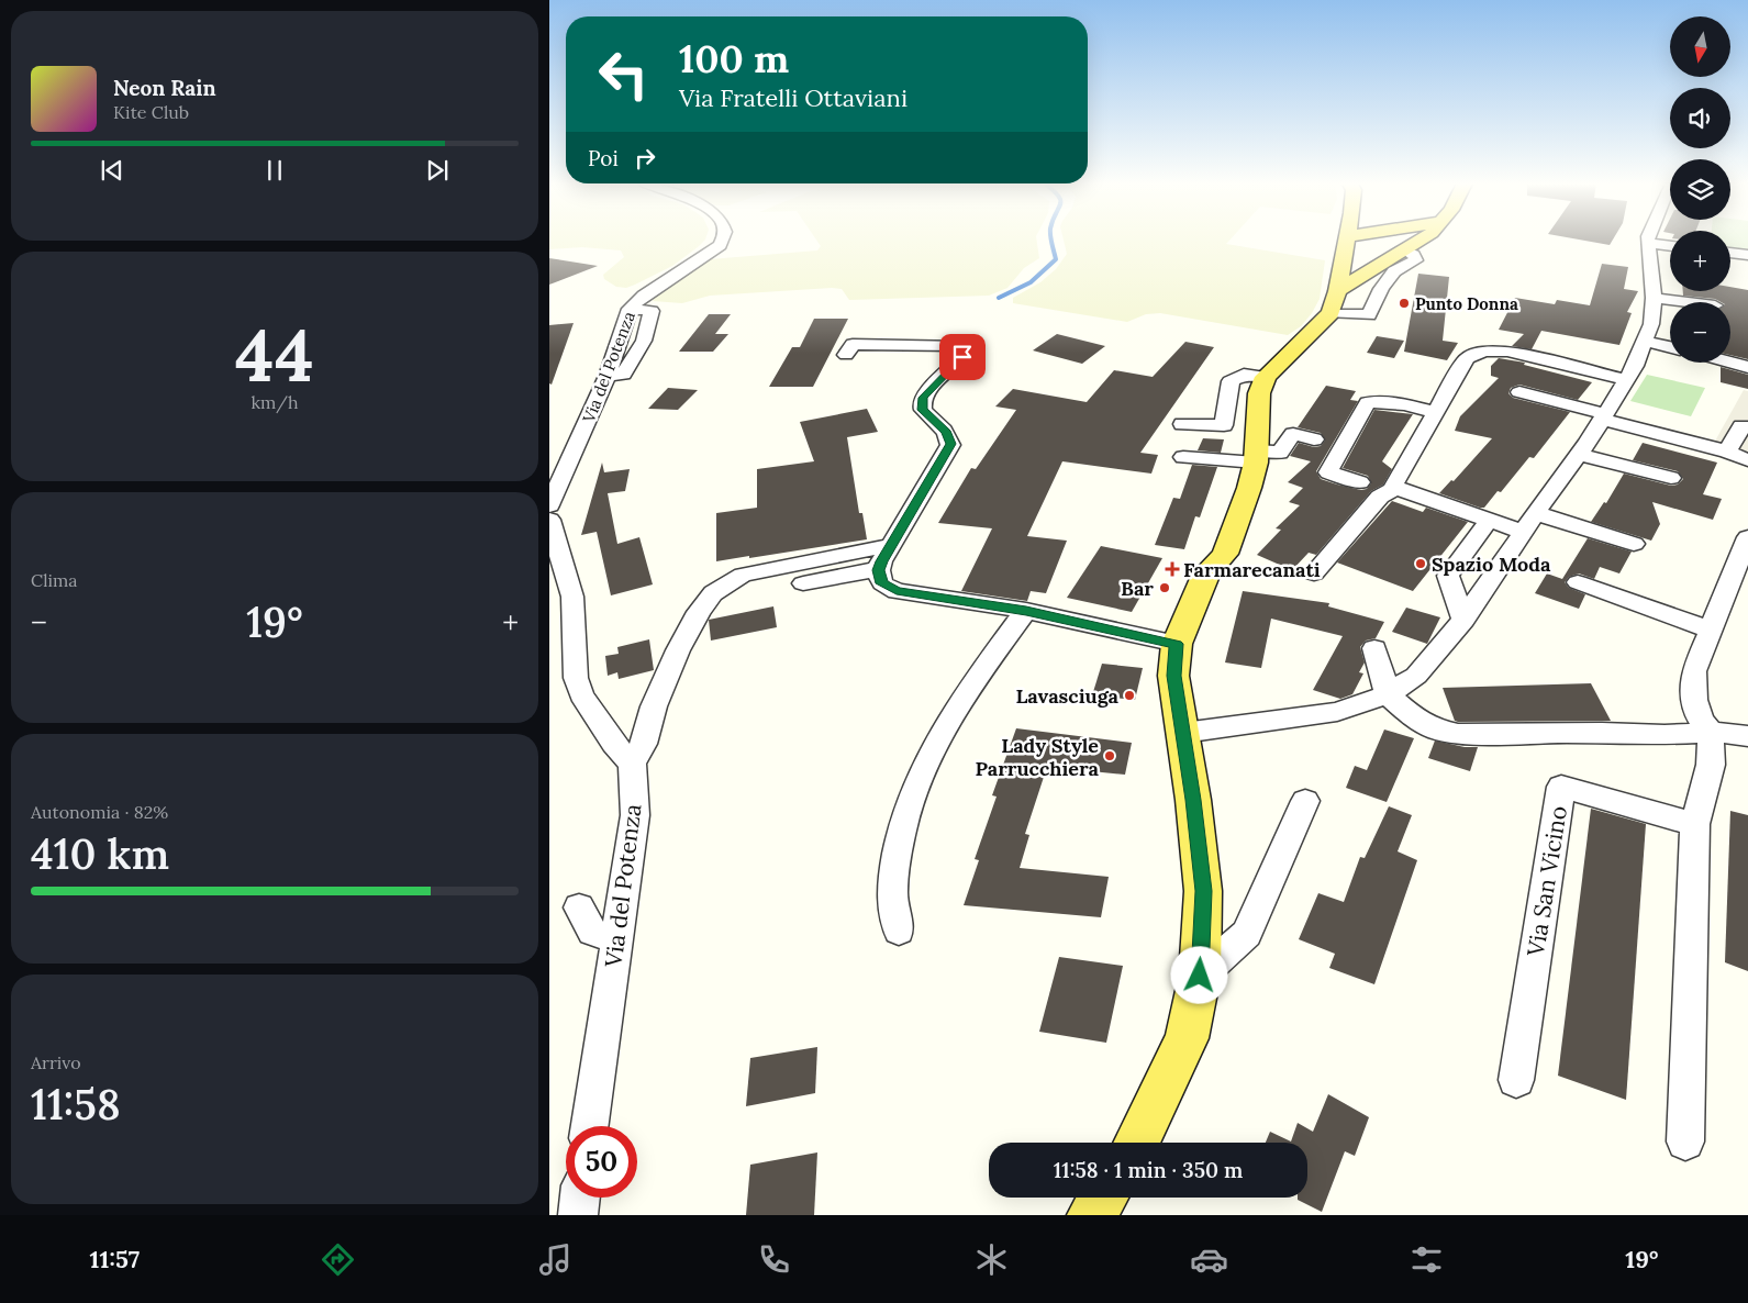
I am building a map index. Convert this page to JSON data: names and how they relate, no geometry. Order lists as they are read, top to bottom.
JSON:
{
  "streets": {
    "street": ["Via del Potenza", "Via San Vicino"]
  },
  "places": {
    "other": [
      "Punto Donna",
      "Spazio Moda",
      "Bar",
      "Lavasciuga",
      "Lady Style Parrucchiera"
    ],
    "health": ["Farmarecanati"]
  },
  "north": "bottom",
  "page": {
    "map_buttons": ["+", "−"],
    "turn": ["100 m", "Via Fratelli Ottaviani"],
    "song": ["Neon Rain", "Kite Club"],
    "then": "Poi",
    "tile": [
      ["44", "km/h"],
      "Clima",
      ["Autonomia · 82%", "410 km"],
      ["Arrivo", "11:58"]
    ],
    "heat": ["−", "19°", "+"],
    "limit": "50",
    "trip": "11:58 · 1 min · 350 m",
    "tabs": ["11:57", "19°"]
  }
}
